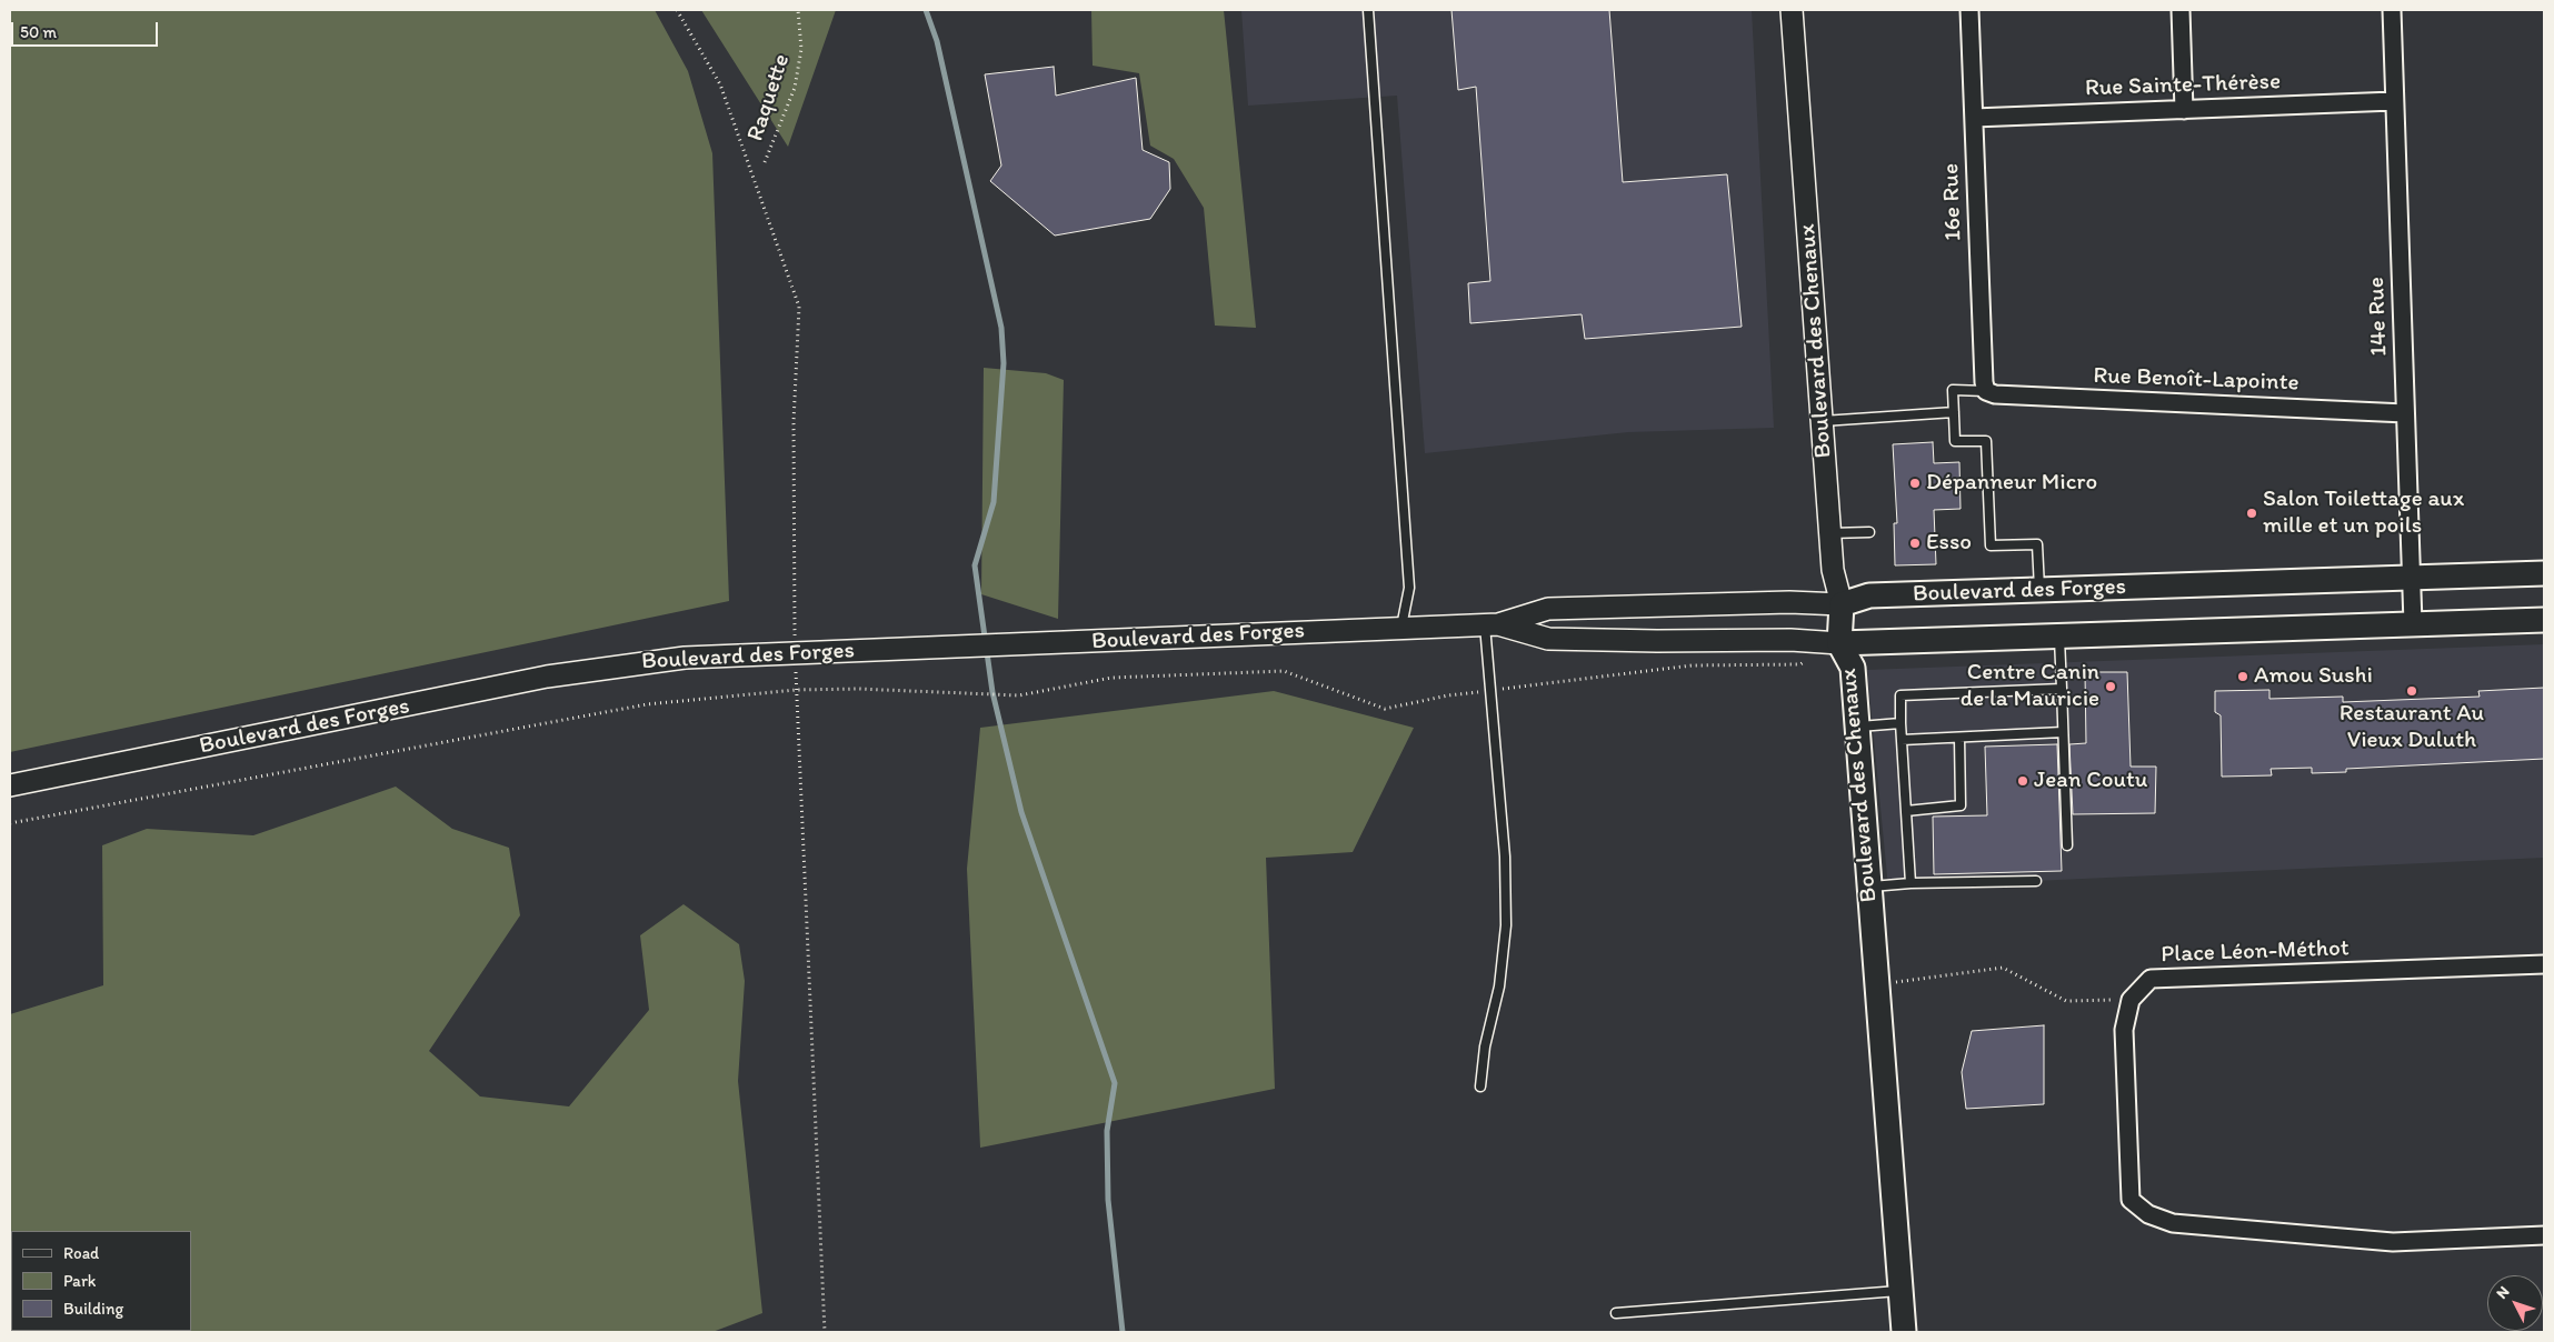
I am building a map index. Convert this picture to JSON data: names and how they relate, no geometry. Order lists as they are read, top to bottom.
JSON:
{
  "streets": {
    "main road": ["Boulevard des Chenaux", "Boulevard des Forges"],
    "street": [
      "Rue Sainte-Thérèse",
      "16e Rue",
      "14e Rue",
      "Rue Benoît-Lapointe",
      "Place Léon-Méthot"
    ],
    "path": ["Raquette"]
  },
  "crossings": [
    ["Rue Sainte-Thérèse", "16e Rue"],
    ["Rue Sainte-Thérèse", "14e Rue"],
    ["16e Rue", "Rue Benoît-Lapointe"],
    ["14e Rue", "Rue Benoît-Lapointe"],
    ["14e Rue", "Boulevard des Forges"],
    ["Boulevard des Chenaux", "Boulevard des Forges"]
  ],
  "places": [
    "Dépanneur Micro",
    "Salon Toilettage aux mille et un poils",
    "Esso",
    "Amou Sushi",
    "Centre Canin de la Mauricie",
    "Restaurant Au Vieux Duluth",
    "Jean Coutu"
  ],
  "legend": ["Road", "Park", "Building"],
  "scale_bar": "50 m",
  "north": "top left"
}
